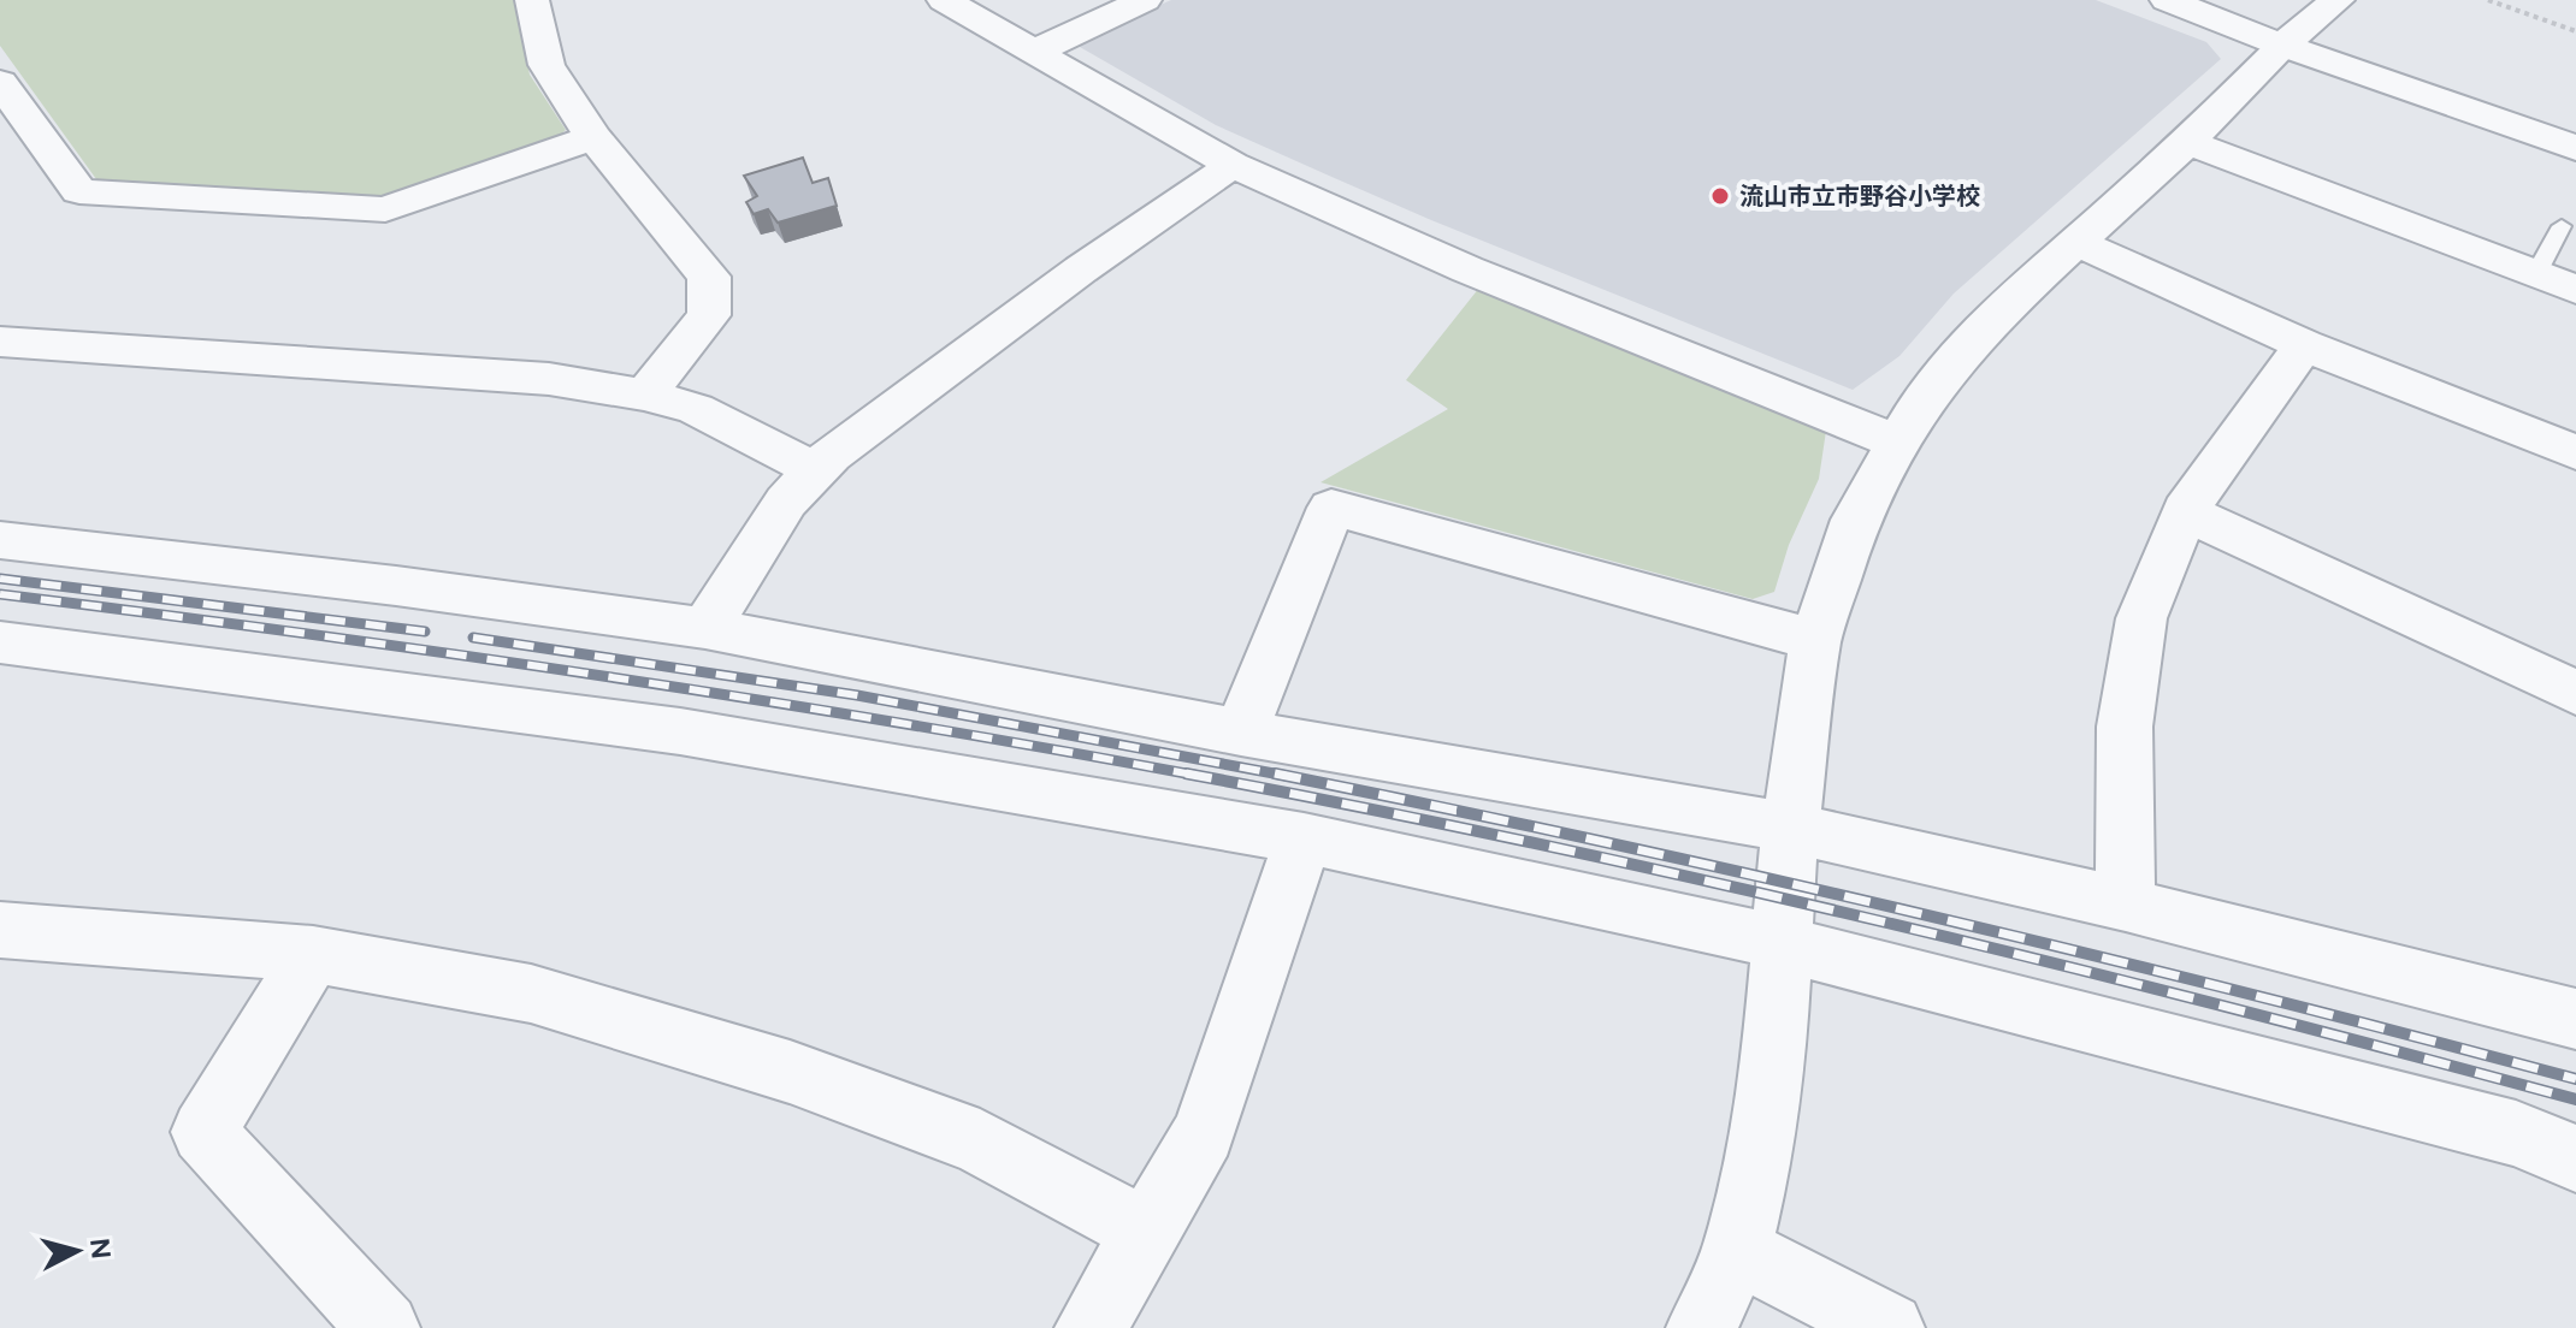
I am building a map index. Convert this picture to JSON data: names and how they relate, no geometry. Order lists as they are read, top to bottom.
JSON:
{
  "places": ["流山市立市野谷小学校"],
  "north": "right"
}
